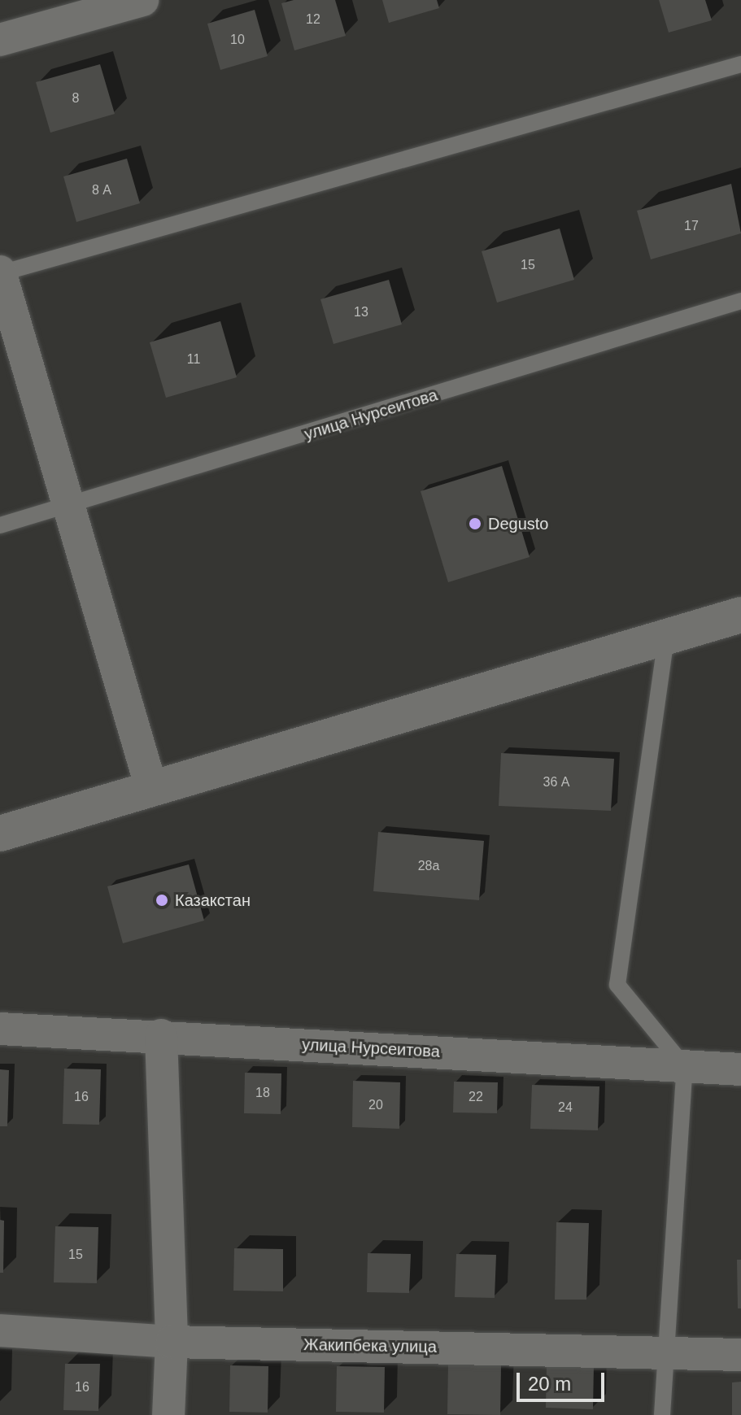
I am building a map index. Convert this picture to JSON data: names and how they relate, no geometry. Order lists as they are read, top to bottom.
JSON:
{
  "streets": {
    "street": ["улица Нурсеитова", "Жакипбека улица"]
  },
  "places": ["Degusto", "Казакстан"],
  "house_numbers": [
    "12",
    "10",
    "8",
    "8 А",
    "17",
    "15",
    "13",
    "11",
    "36 А",
    "28а",
    "18",
    "16",
    "22",
    "20",
    "24",
    "15",
    "16"
  ],
  "scale_bar": "20 m"
}
